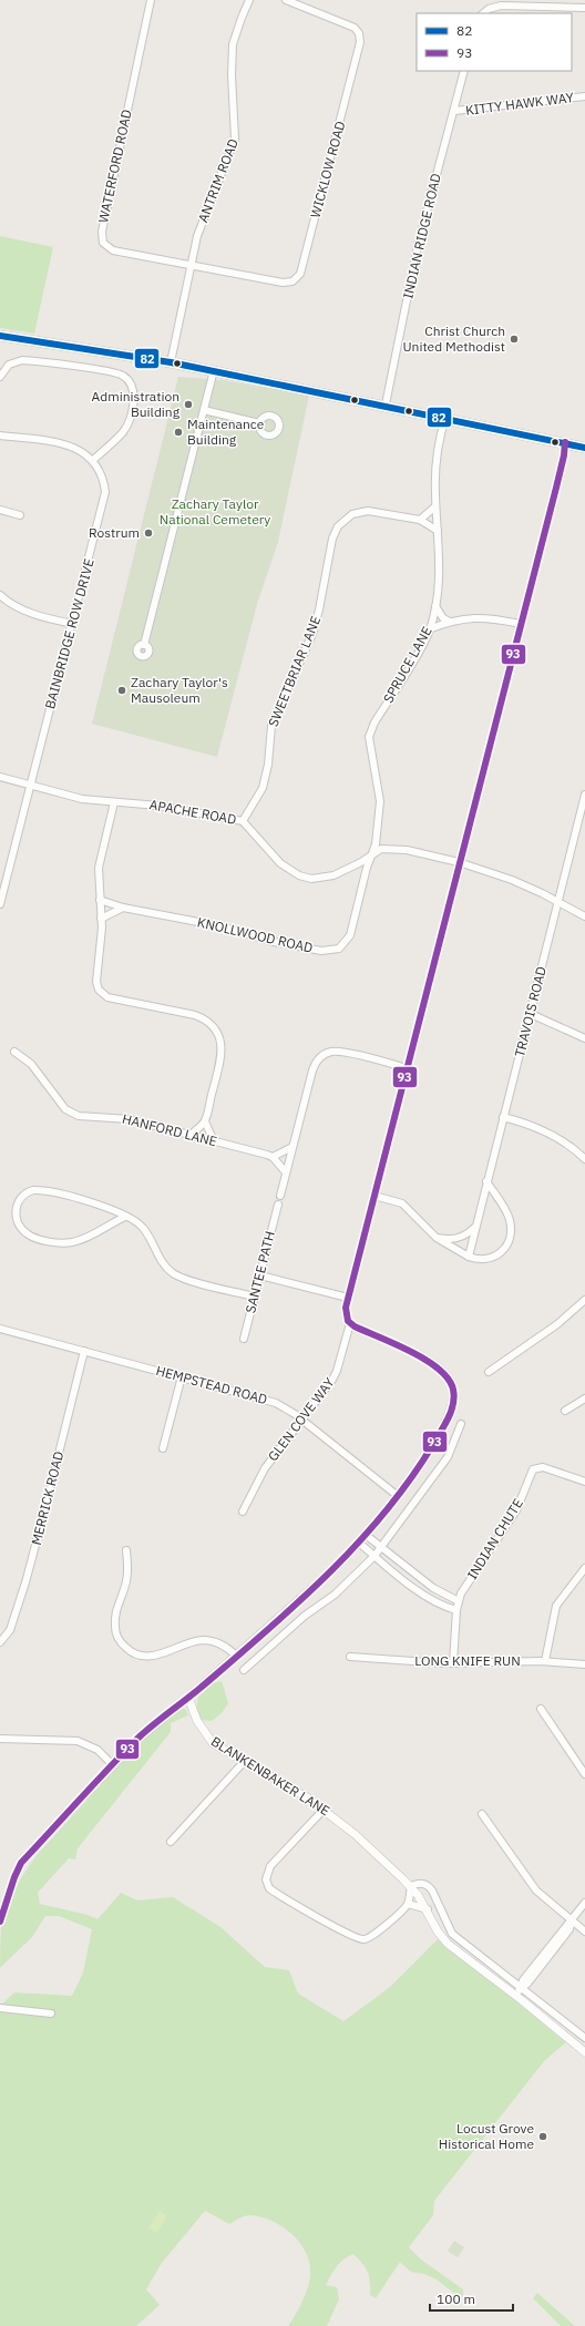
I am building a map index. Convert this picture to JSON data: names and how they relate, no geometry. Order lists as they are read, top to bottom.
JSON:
{
  "streets": {
    "street": [
      "KITTY HAWK WAY",
      "WATERFORD ROAD",
      "WICKLOW ROAD",
      "ANTRIM ROAD",
      "INDIAN RIDGE ROAD",
      "BAINBRIDGE ROW DRIVE",
      "SPRUCE LANE",
      "SWEETBRIAR LANE",
      "APACHE ROAD",
      "KNOLLWOOD ROAD",
      "TRAVOIS ROAD",
      "HANFORD LANE",
      "SANTEE PATH",
      "HEMPSTEAD ROAD",
      "GLEN COVE WAY",
      "MERRICK ROAD",
      "INDIAN CHUTE",
      "LONG KNIFE RUN",
      "BLANKENBAKER LANE"
    ]
  },
  "crossings": [
    ["KITTY HAWK WAY", "INDIAN RIDGE ROAD"],
    ["WATERFORD ROAD", "WICKLOW ROAD"],
    ["WATERFORD ROAD", "ANTRIM ROAD"],
    ["WICKLOW ROAD", "ANTRIM ROAD"],
    ["BAINBRIDGE ROW DRIVE", "APACHE ROAD"],
    ["SPRUCE LANE", "SWEETBRIAR LANE"],
    ["SPRUCE LANE", "APACHE ROAD"],
    ["SPRUCE LANE", "KNOLLWOOD ROAD"],
    ["SWEETBRIAR LANE", "APACHE ROAD"],
    ["APACHE ROAD", "KNOLLWOOD ROAD"],
    ["APACHE ROAD", "TRAVOIS ROAD"],
    ["HEMPSTEAD ROAD", "GLEN COVE WAY"],
    ["HEMPSTEAD ROAD", "MERRICK ROAD"],
    ["INDIAN CHUTE", "LONG KNIFE RUN"]
  ],
  "parks": ["Zachary Taylor National Cemetery"],
  "places": [
    "Christ Church United Methodist",
    "Administration Building",
    "Maintenance Building",
    "Rostrum",
    "Zachary Taylor's Mausoleum",
    "Locust Grove Historical Home"
  ],
  "lines": ["transit line 82", "transit line 93"],
  "legend": ["82", "93"],
  "scale_bar": "100 m"
}
